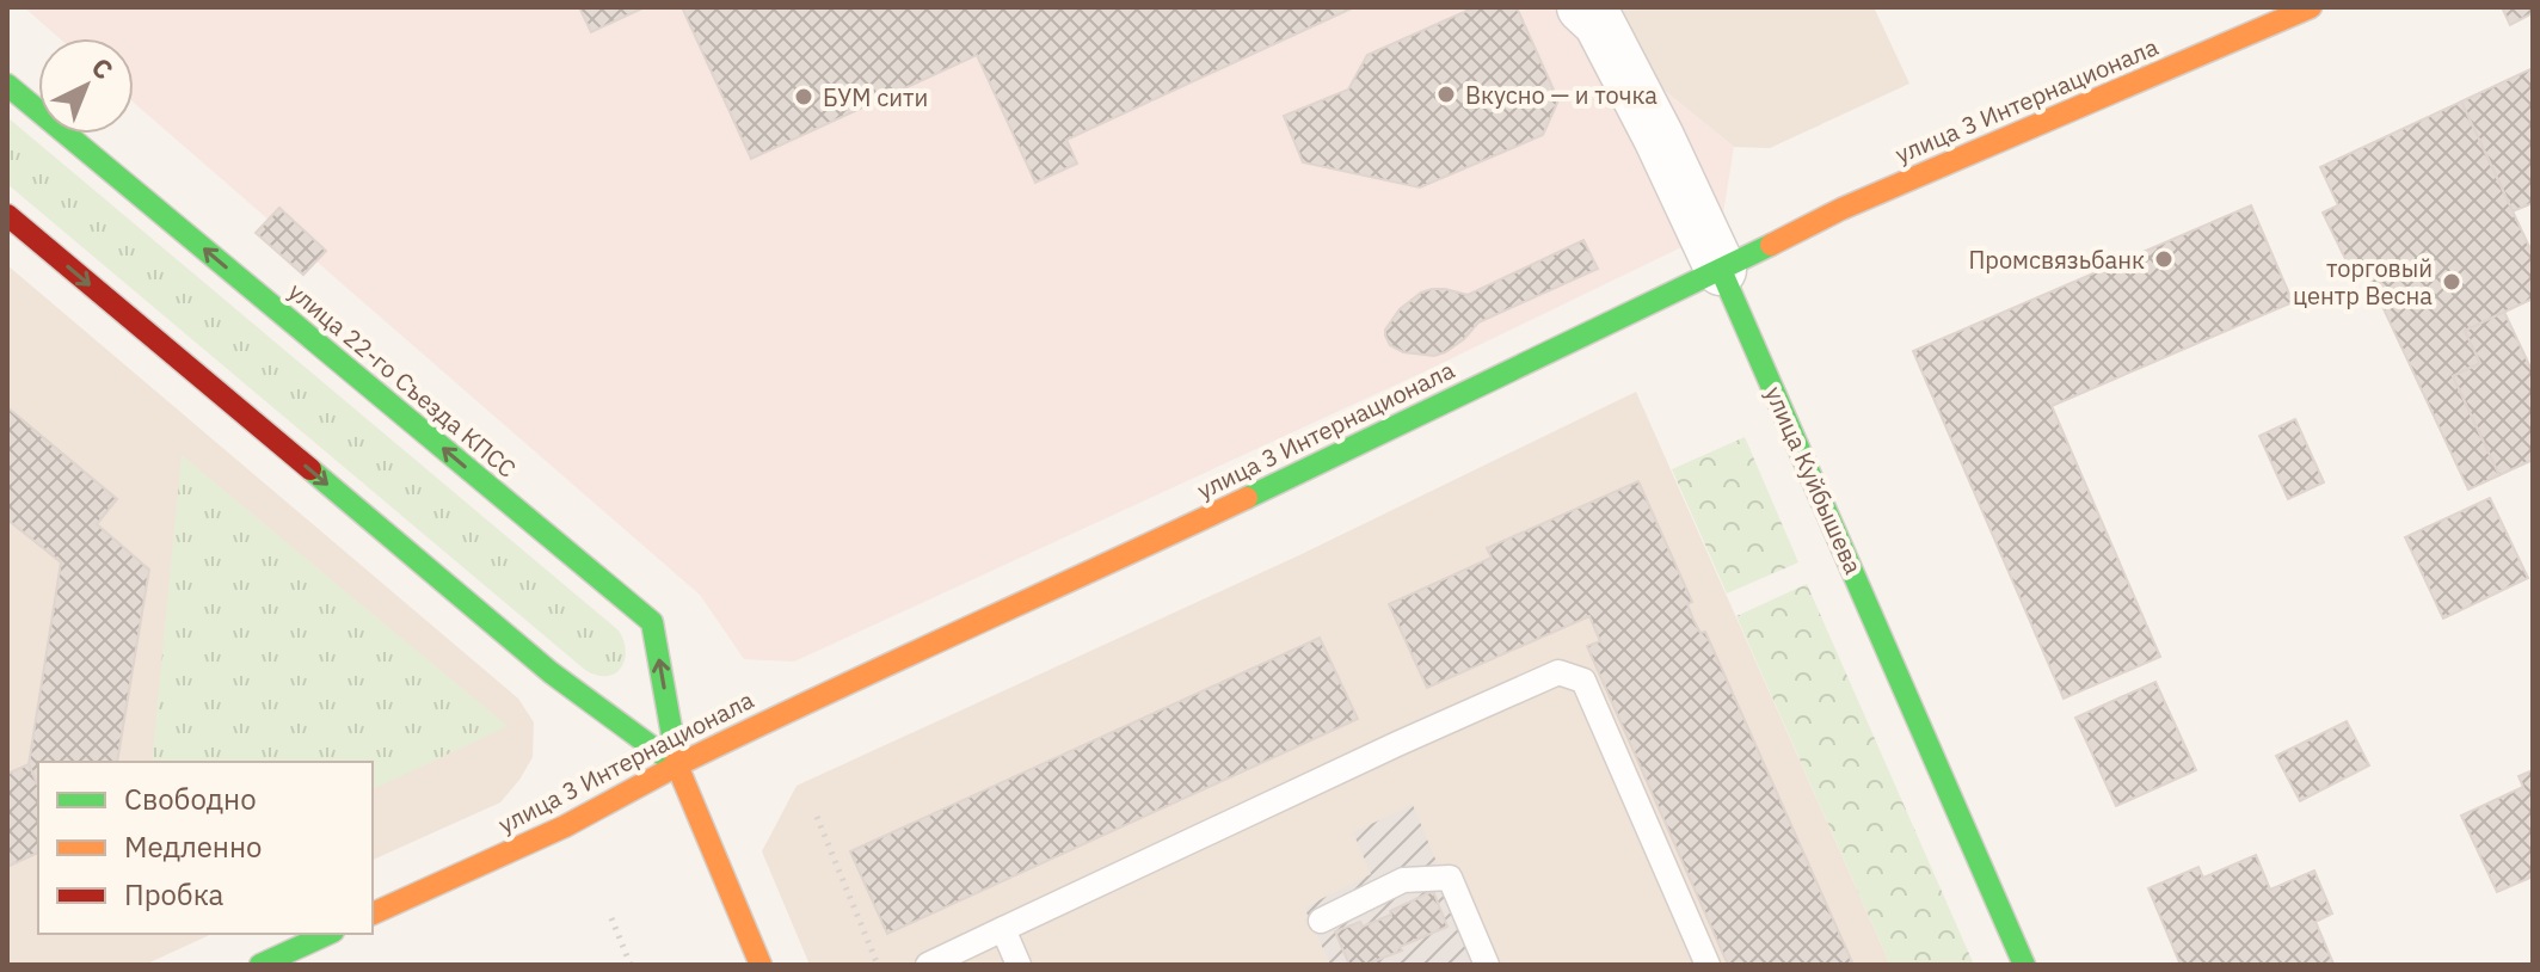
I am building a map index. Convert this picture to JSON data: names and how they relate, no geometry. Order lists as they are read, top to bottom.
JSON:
{
  "streets": {
    "main road": ["улица 3 Интернационала", "улица 22-го Съезда КПСС", "улица Куйбышева"]
  },
  "crossings": [
    ["улица 3 Интернационала", "улица 22-го Съезда КПСС"],
    ["улица 3 Интернационала", "улица Куйбышева"]
  ],
  "places": [
    "Вкусно — и точка",
    "БУМ сити",
    "Промсвязьбанк",
    "торговый центр Весна"
  ],
  "legend": ["Свободно", "Медленно", "Пробка"],
  "north": "top right"
}
